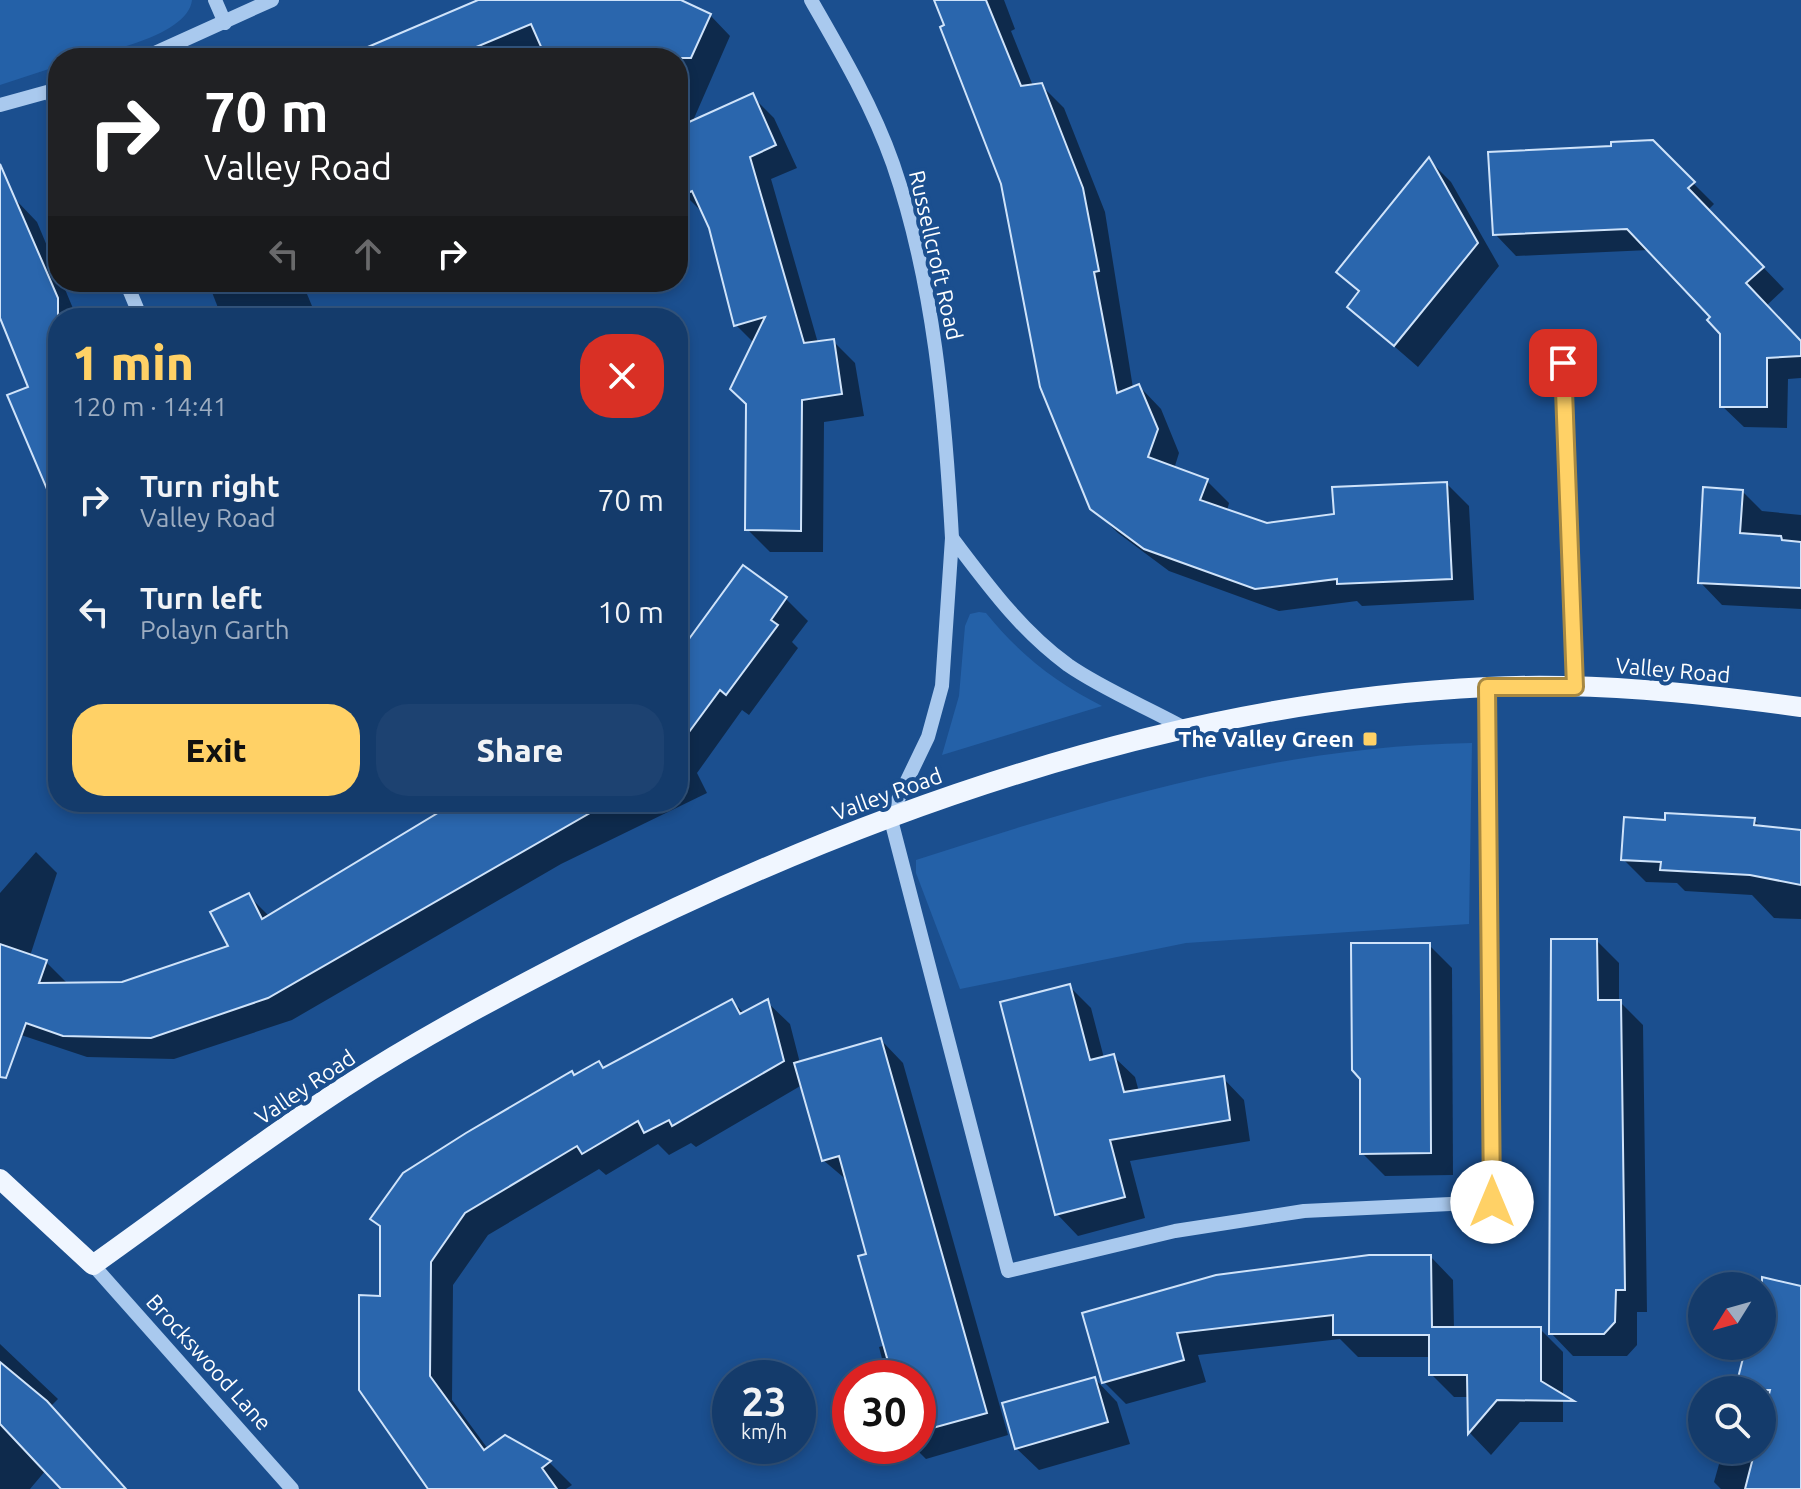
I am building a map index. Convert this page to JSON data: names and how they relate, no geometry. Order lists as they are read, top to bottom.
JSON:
{
  "streets": {
    "main road": ["Valley Road"],
    "street": ["Russellcroft Road", "Brockswood Lane"]
  },
  "crossings": [
    ["Russellcroft Road", "Valley Road"],
    ["Valley Road", "Brockswood Lane"]
  ],
  "places": {
    "transit": ["The Valley Green"]
  },
  "north": "bottom left",
  "page": {
    "turn": ["70 m", "Valley Road"],
    "heading": ["1 min", "120 m · 14:41"],
    "list": [
      {
        "name": "Turn right",
        "note": "Valley Road",
        "value": "70 m"
      },
      {
        "name": "Turn left",
        "note": "Polayn Garth",
        "value": "10 m"
      }
    ],
    "buttons": ["Exit", "Share"],
    "speed": "23 km/h",
    "limit": "30"
  }
}
